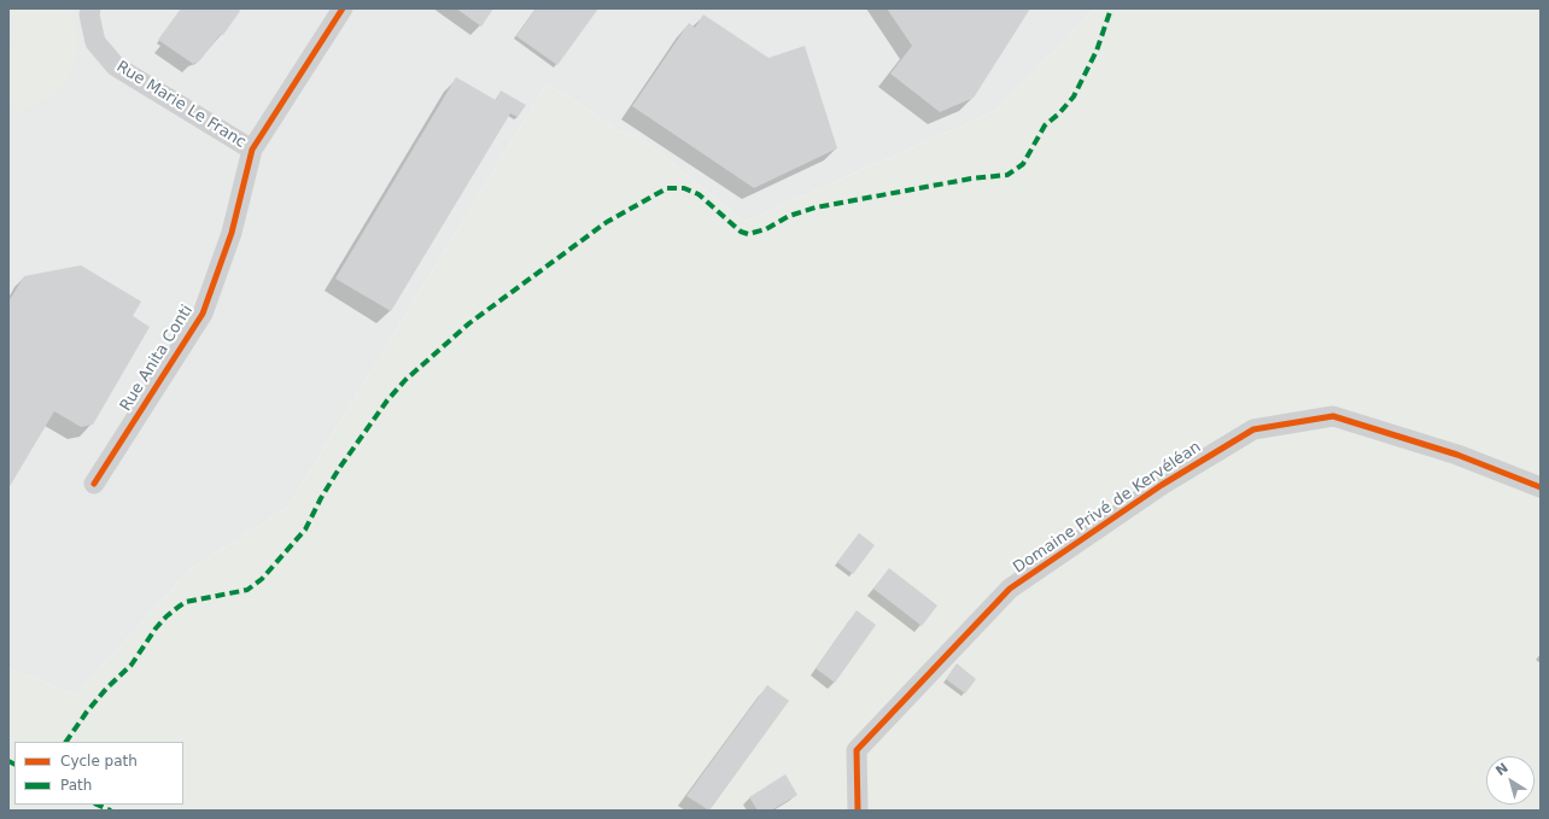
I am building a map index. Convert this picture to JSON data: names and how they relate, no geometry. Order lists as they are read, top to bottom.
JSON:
{
  "streets": {
    "street": ["Rue Marie Le Franc", "Rue Anita Conti", "Domaine Privé de Kervéléan"]
  },
  "crossings": [
    ["Rue Marie Le Franc", "Rue Anita Conti"]
  ],
  "legend": ["Cycle path", "Path"],
  "north": "top left"
}
